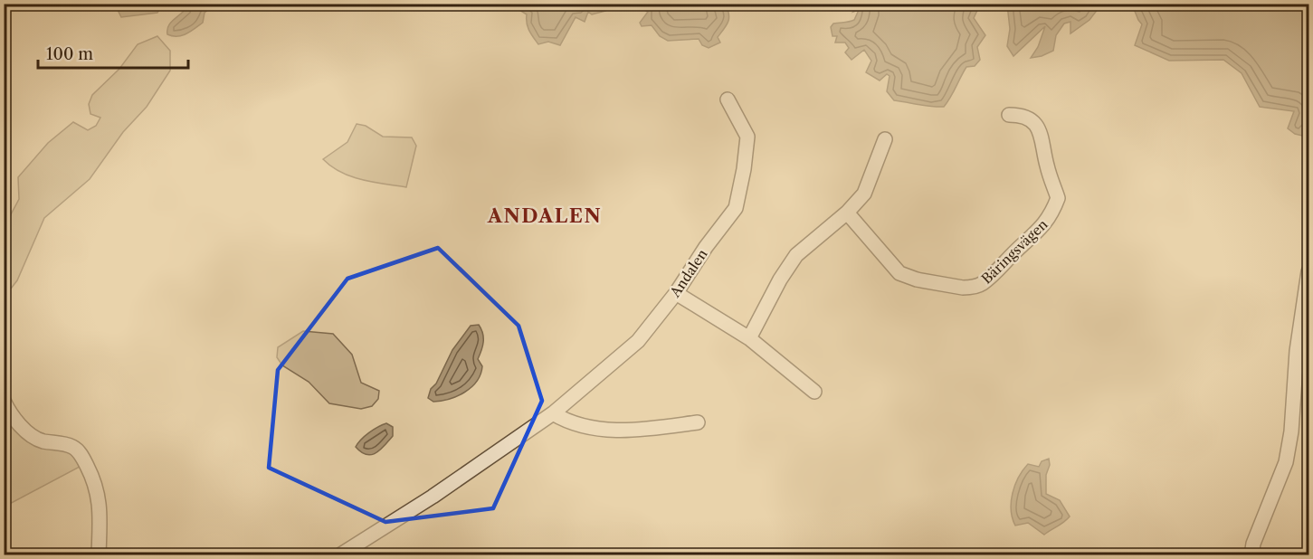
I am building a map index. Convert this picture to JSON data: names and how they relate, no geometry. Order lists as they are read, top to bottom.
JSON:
{
  "streets": {
    "street": ["Bäringsvägen", "Andalen"]
  },
  "districts": ["ANDALEN"],
  "scale_bar": "100 m"
}
